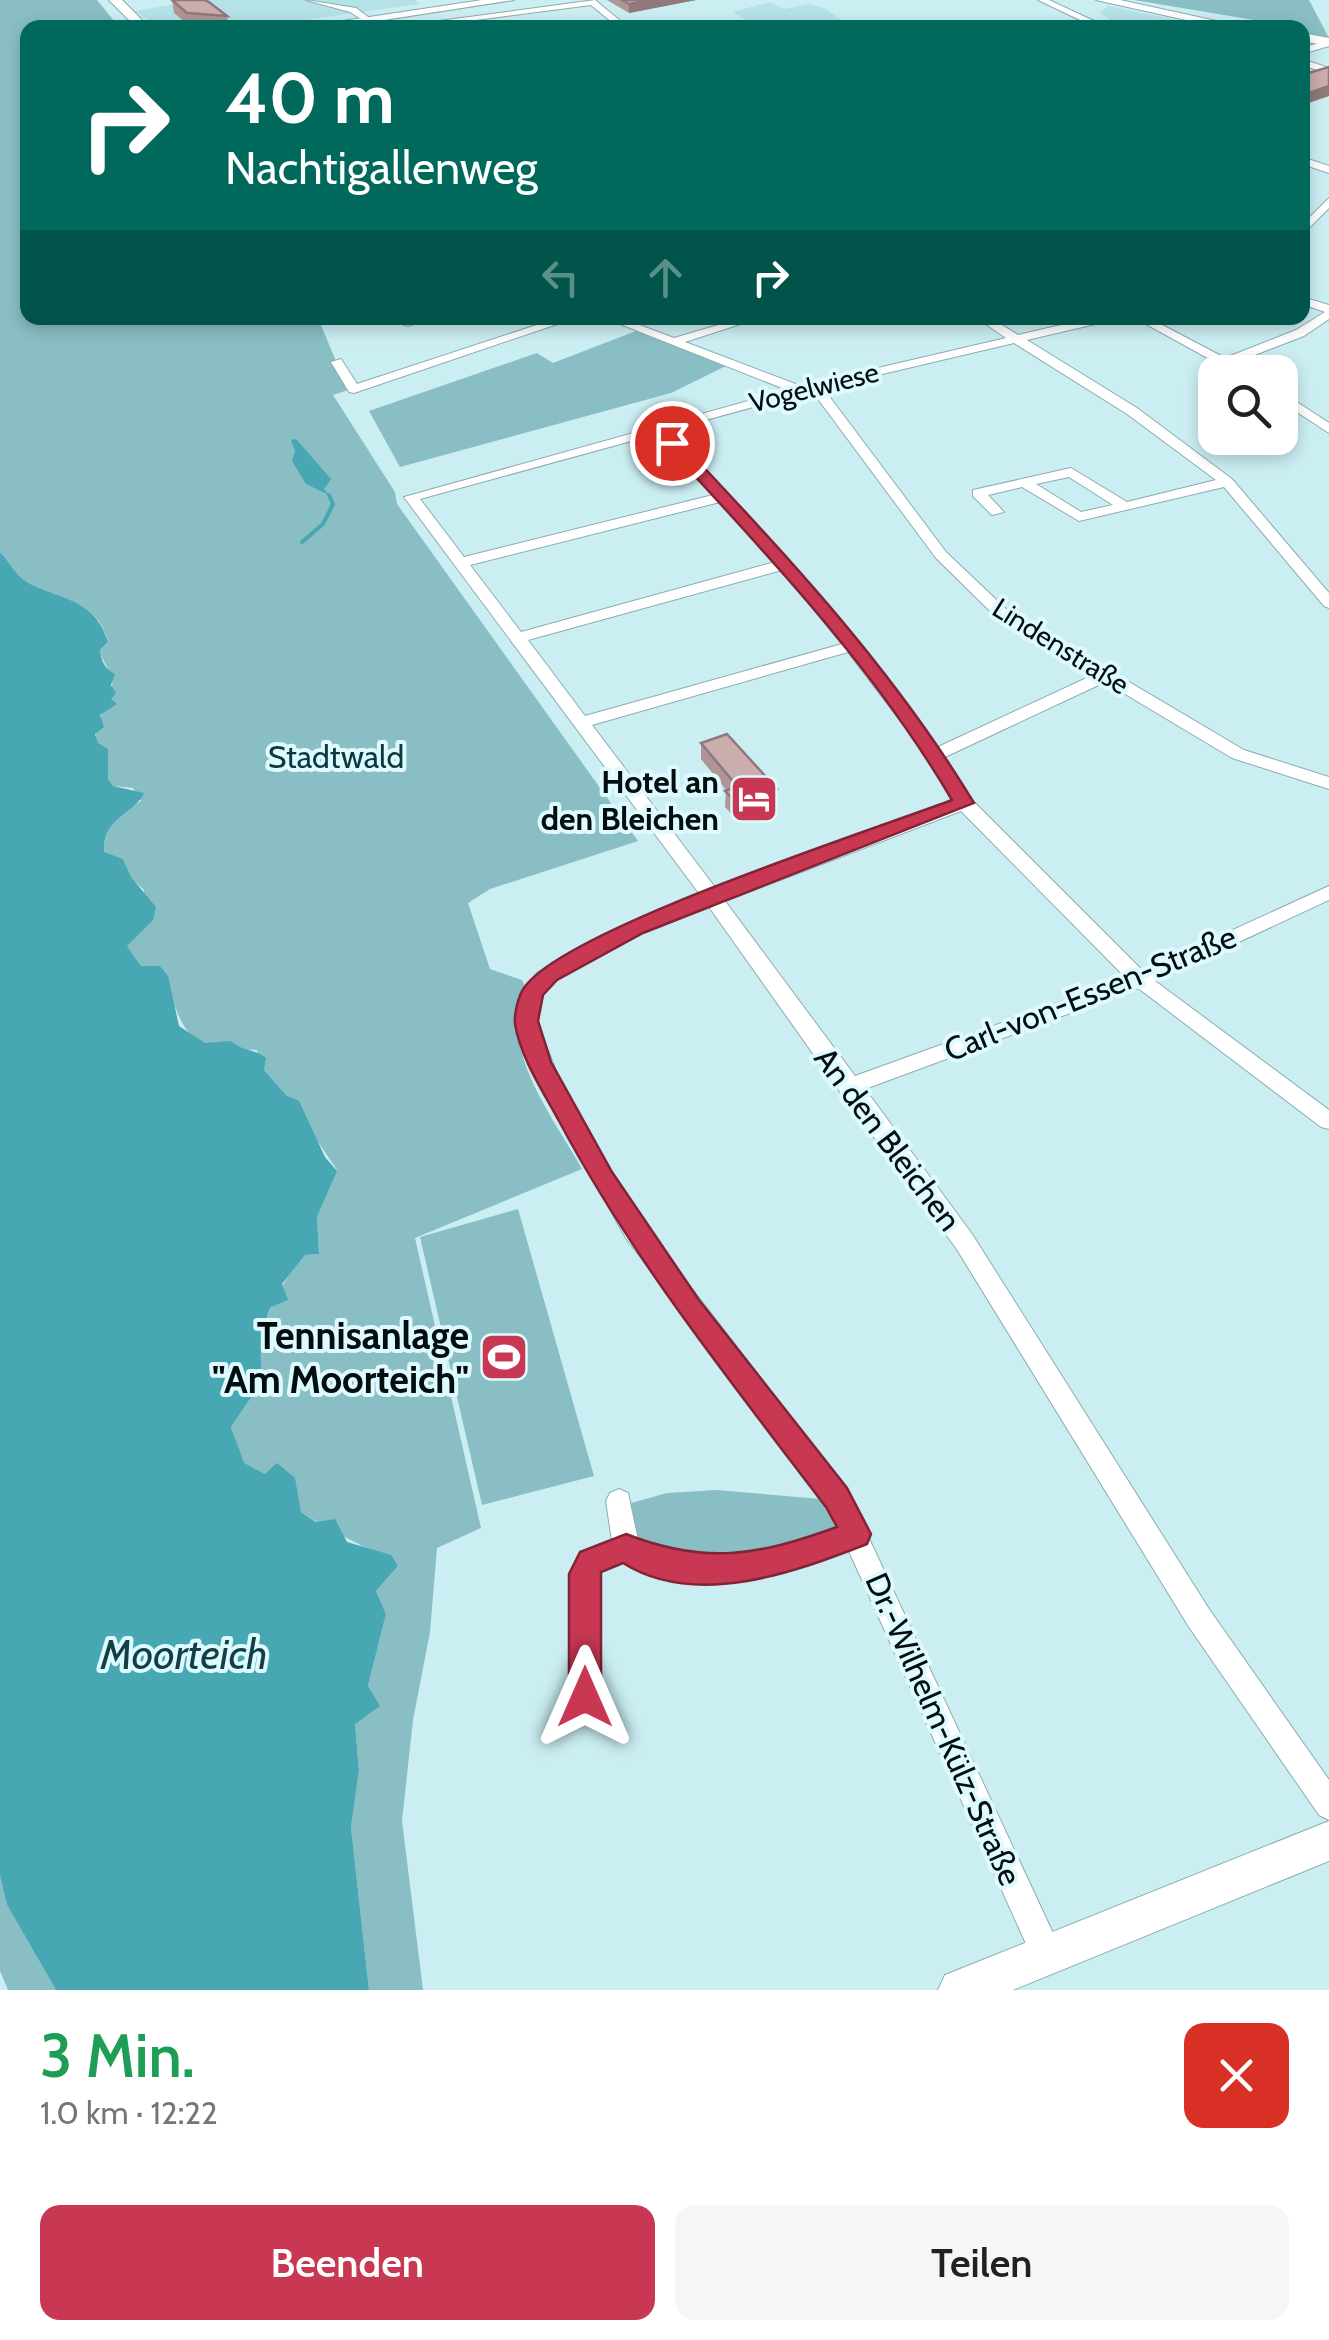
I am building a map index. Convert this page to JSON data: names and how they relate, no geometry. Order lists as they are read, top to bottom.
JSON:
{
  "streets": {
    "street": [
      "Vogelwiese",
      "Lindenstraße",
      "Carl-von-Essen-Straße",
      "An den Bleichen",
      "Dr.-Wilhelm-Külz-Straße"
    ]
  },
  "crossings": [
    ["Vogelwiese", "Lindenstraße"],
    ["Vogelwiese", "An den Bleichen"],
    ["Carl-von-Essen-Straße", "An den Bleichen"],
    ["An den Bleichen", "Dr.-Wilhelm-Külz-Straße"]
  ],
  "water": ["Moorteich"],
  "parks": ["Stadtwald"],
  "places": {
    "hotel": ["Hotel an den Bleichen"],
    "sports": ["Tennisanlage \"Am Moorteich\""]
  },
  "page": {
    "turn": ["40 m", "Nachtigallenweg"],
    "heading": ["3 Min.", "1.0 km · 12:22"],
    "buttons": ["Beenden", "Teilen"]
  }
}
